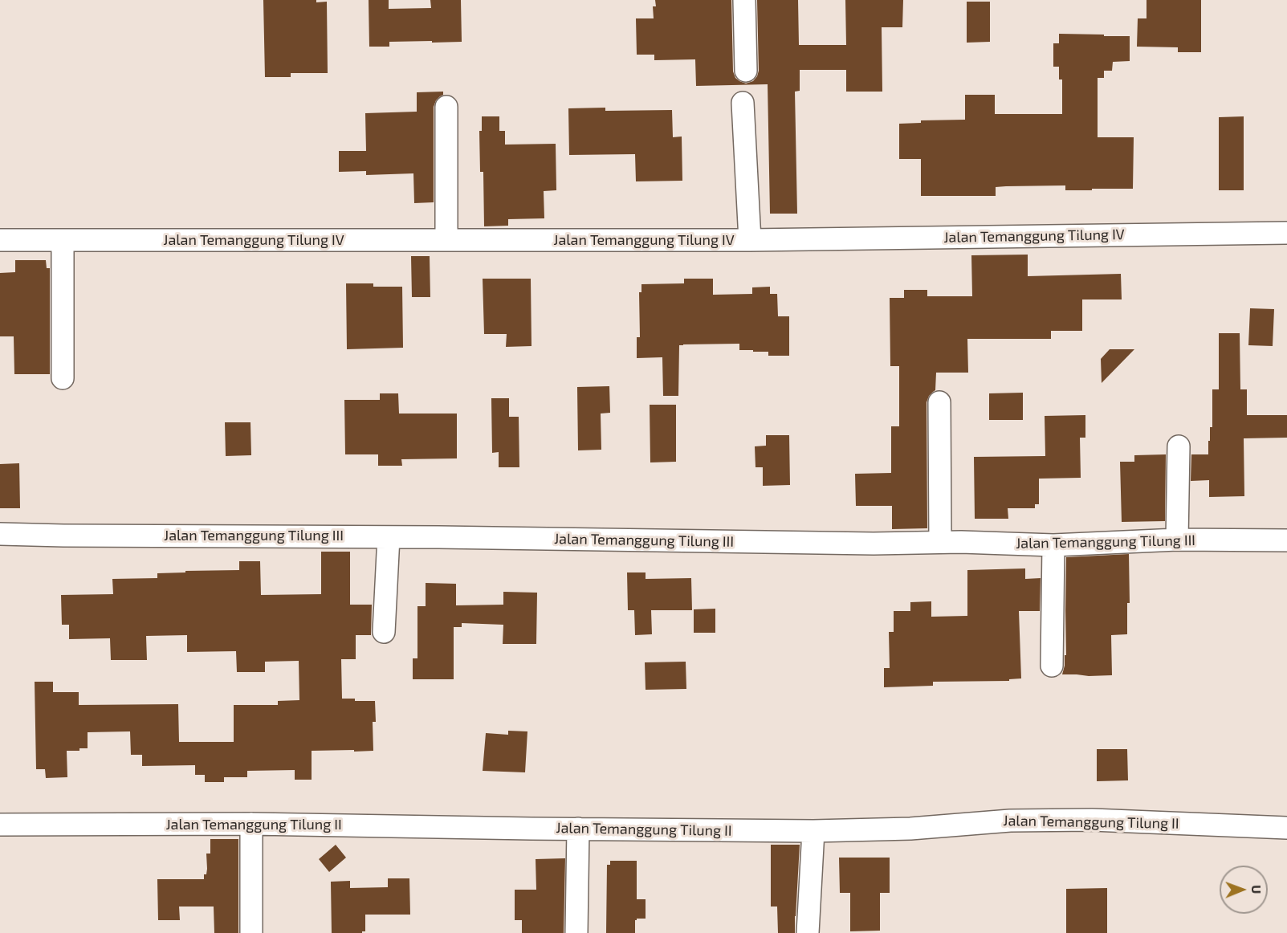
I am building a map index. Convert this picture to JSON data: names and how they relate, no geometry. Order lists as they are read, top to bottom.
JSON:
{
  "streets": {
    "street": ["Jalan Temanggung Tilung IV", "Jalan Temanggung Tilung III", "Jalan Temanggung Tilung II"]
  },
  "north": "right"
}
